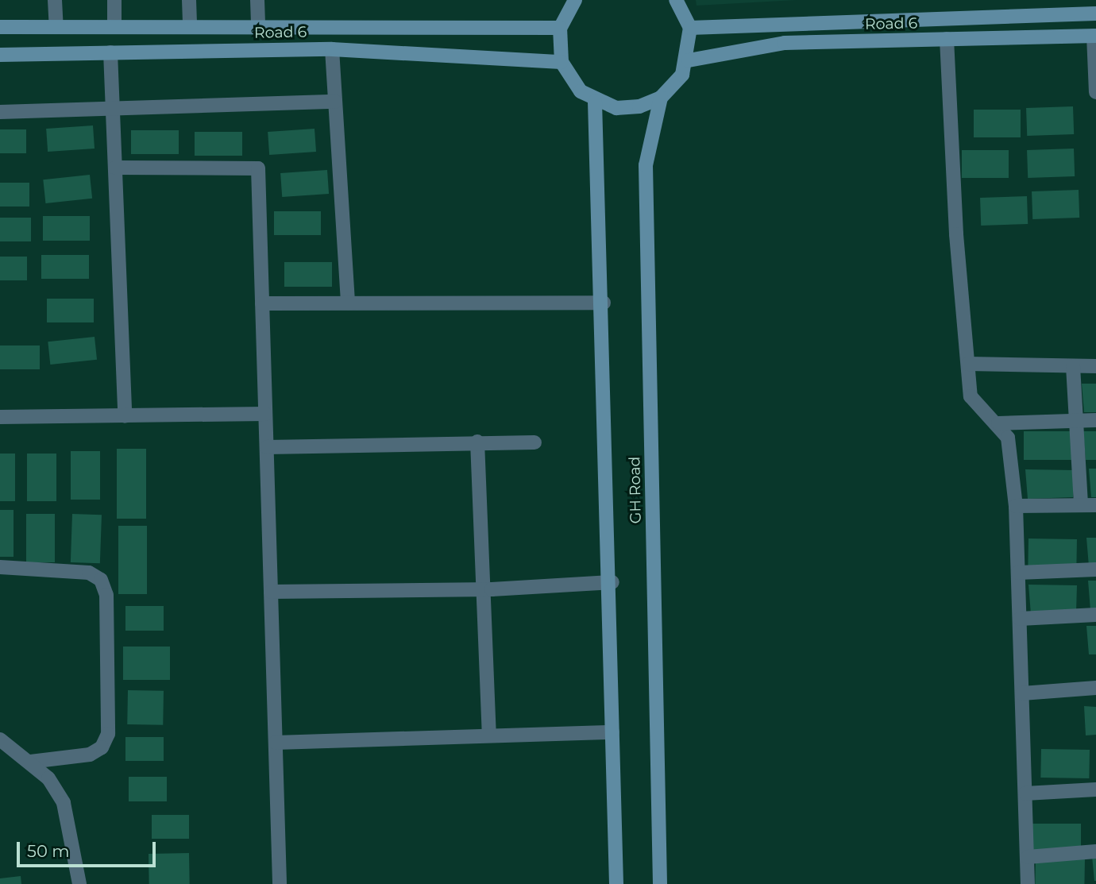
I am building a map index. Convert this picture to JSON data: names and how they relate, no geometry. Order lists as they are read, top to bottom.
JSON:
{
  "streets": {
    "street": ["Road 6", "GH Road"]
  },
  "scale_bar": "50 m"
}
